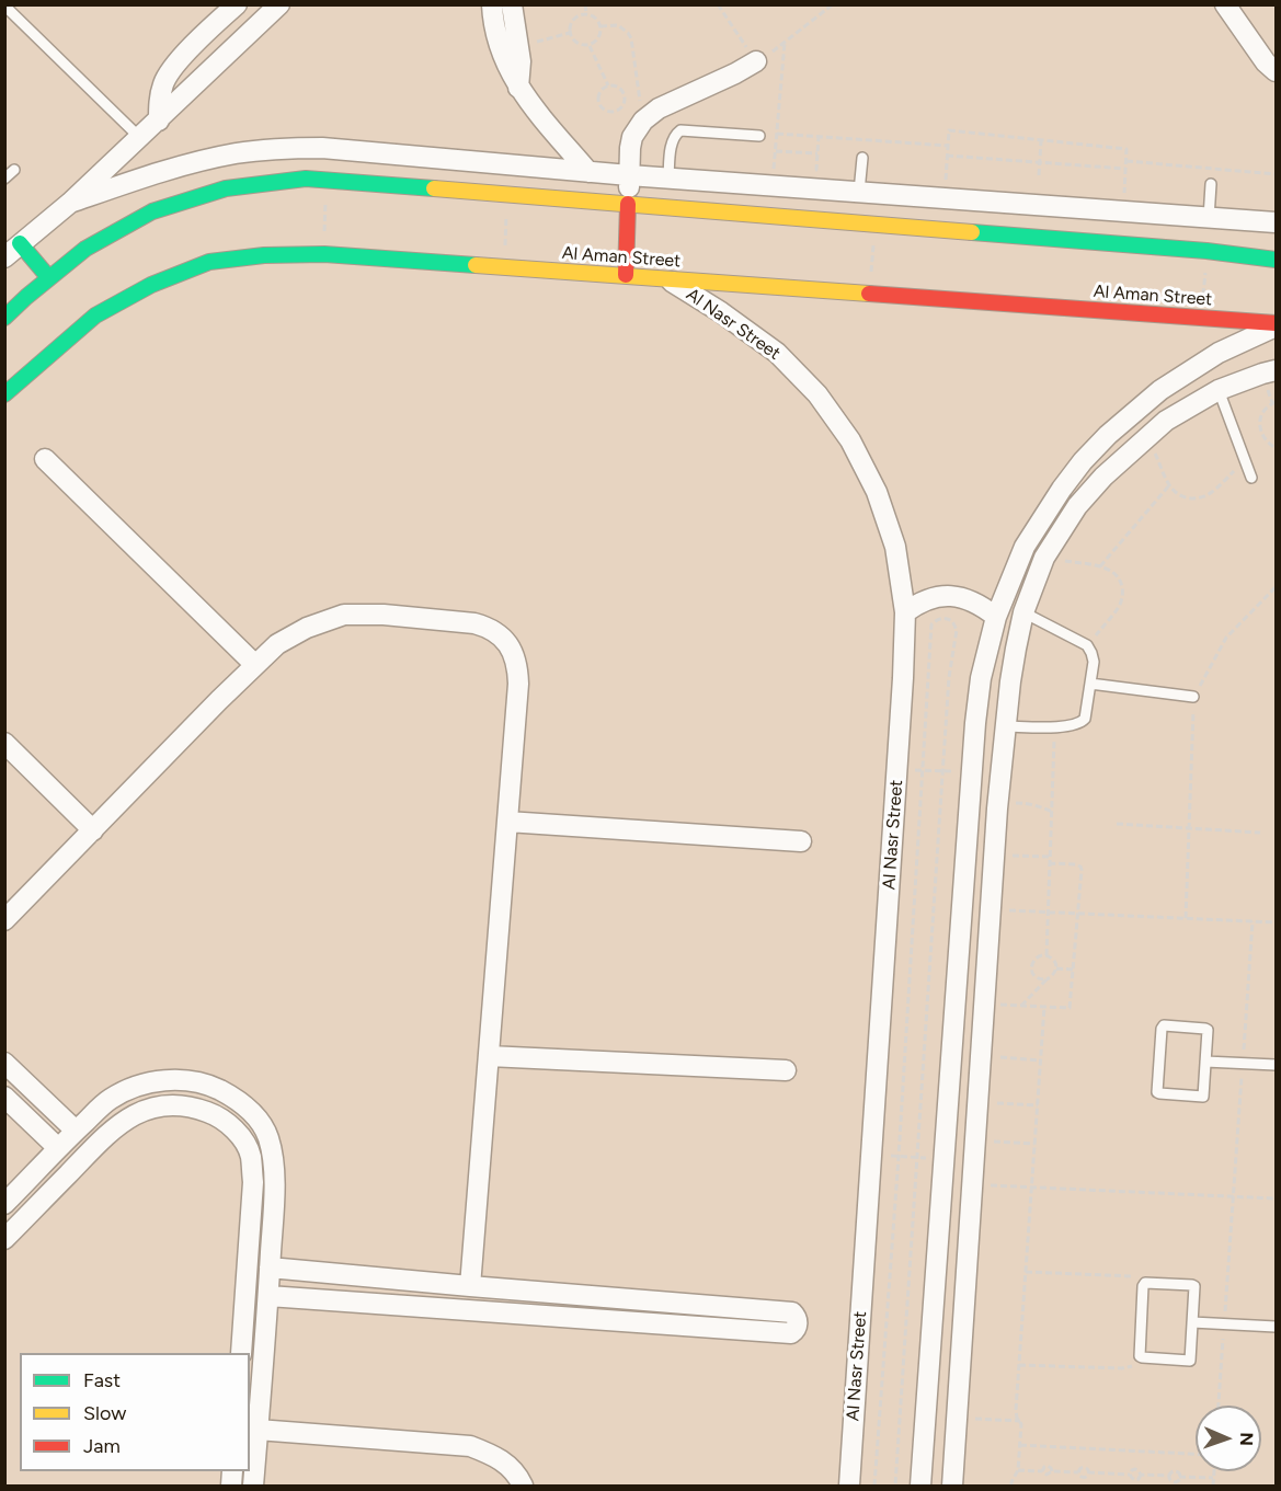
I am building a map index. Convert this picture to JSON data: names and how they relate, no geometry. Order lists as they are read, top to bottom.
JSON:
{
  "streets": {
    "street": ["Al Aman Street", "Al Nasr Street"]
  },
  "crossings": [
    ["Al Aman Street", "Al Nasr Street"]
  ],
  "legend": ["Fast", "Slow", "Jam"],
  "north": "right"
}
